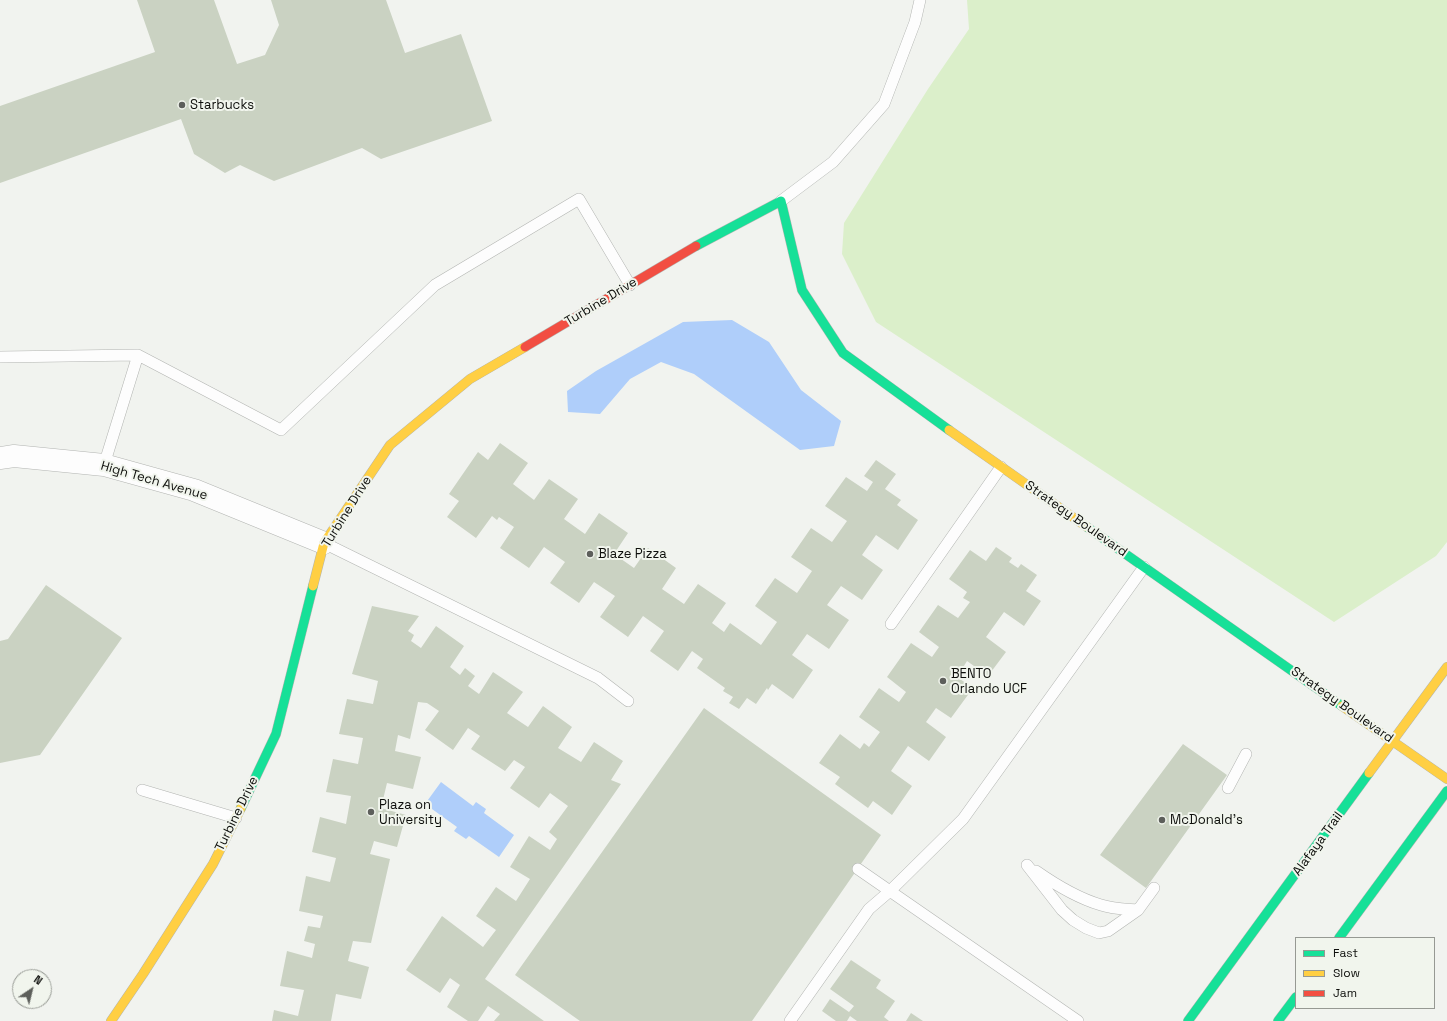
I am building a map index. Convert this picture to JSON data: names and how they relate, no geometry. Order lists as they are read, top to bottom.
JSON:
{
  "streets": {
    "street": [
      "Turbine Drive",
      "High Tech Avenue",
      "Strategy Boulevard",
      "Alafaya Trail"
    ]
  },
  "crossings": [
    ["Turbine Drive", "High Tech Avenue"],
    ["Turbine Drive", "Strategy Boulevard"],
    ["Strategy Boulevard", "Alafaya Trail"]
  ],
  "places": [
    "Starbucks",
    "Blaze Pizza",
    "BENTO Orlando UCF",
    "Plaza on University",
    "McDonald's"
  ],
  "legend": ["Fast", "Slow", "Jam"],
  "north": "top right"
}
